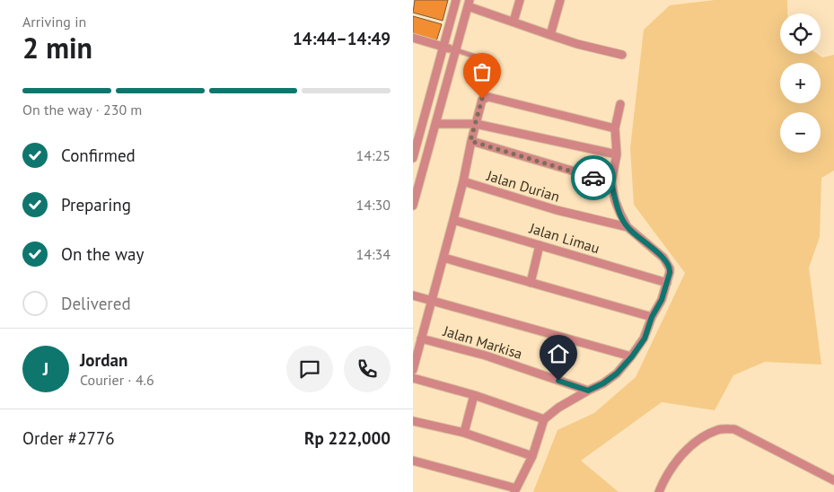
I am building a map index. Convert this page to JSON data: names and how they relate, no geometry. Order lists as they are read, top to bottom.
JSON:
{
  "streets": {
    "street": ["Jalan Durian", "Jalan Limau", "Jalan Markisa"]
  },
  "page": {
    "heading": ["2 min", "Arriving in", "14:44–14:49"],
    "panel": [
      "Jordan",
      "Courier · 4.6",
      "Order #2776",
      "Rp 222,000"
    ],
    "map_buttons": ["+", "−"],
    "bar": "On the way · 230 m",
    "list": [
      ["Confirmed", "14:25"],
      ["Preparing", "14:30"],
      ["On the way", "14:34"],
      "Delivered"
    ],
    "round": "J"
  }
}
